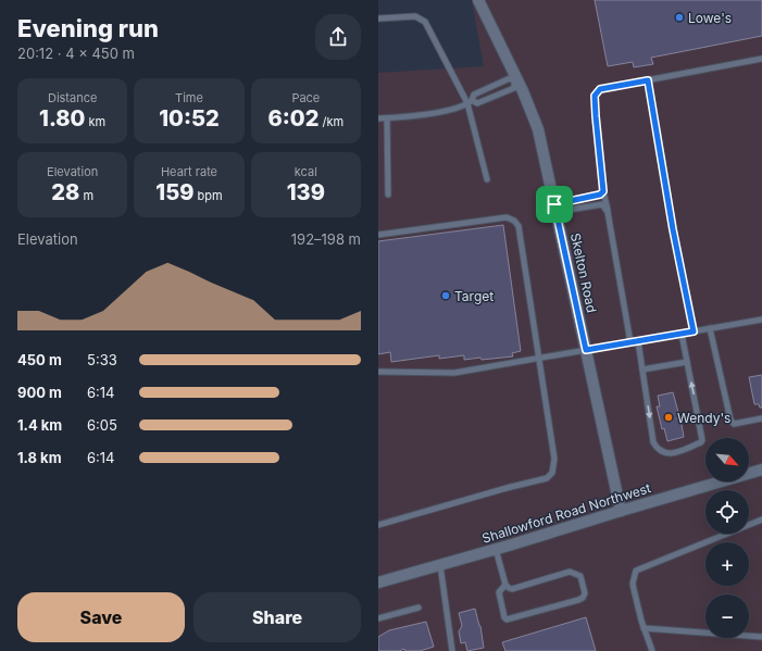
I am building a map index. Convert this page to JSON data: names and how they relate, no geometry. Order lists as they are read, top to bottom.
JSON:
{
  "streets": {
    "street": ["Skelton Road", "Shallowford Road Northwest"]
  },
  "crossings": [
    ["Skelton Road", "Shallowford Road Northwest"]
  ],
  "places": ["Lowe's", "Target", "Wendy's"],
  "north": "bottom right",
  "page": {
    "heading": ["Evening run", "20:12 · 4 × 450 m"],
    "stats": [
      ["Distance", "1.80 km"],
      ["Time", "10:52"],
      ["Pace", "6:02 /km"],
      ["Elevation", "28 m"],
      ["Heart rate", "159 bpm"],
      ["kcal", "139"]
    ],
    "chart": ["Elevation", "192–198 m"],
    "list": [
      {
        "name": "450 m",
        "note": "5:33"
      },
      {
        "name": "900 m",
        "note": "6:14"
      },
      {
        "name": "1.4 km",
        "note": "6:05"
      },
      {
        "name": "1.8 km",
        "note": "6:14"
      }
    ],
    "map_buttons": ["+", "−"],
    "buttons": ["Save", "Share"]
  }
}
